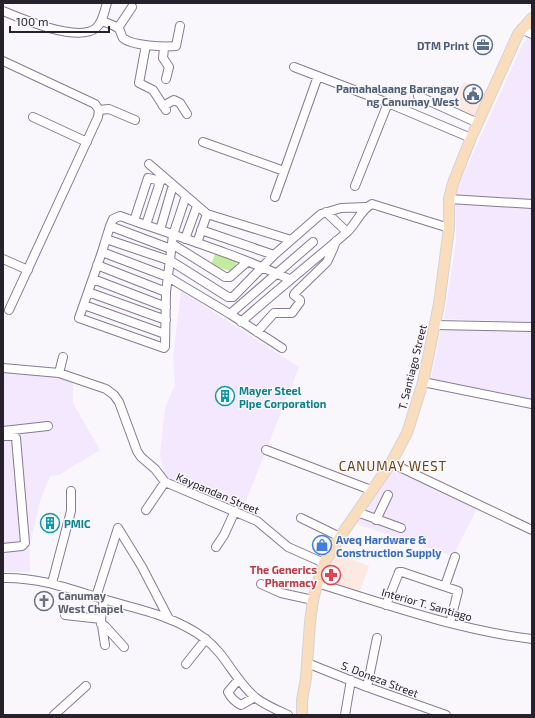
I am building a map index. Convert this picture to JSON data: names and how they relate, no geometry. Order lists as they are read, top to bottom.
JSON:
{
  "streets": {
    "main road": ["T. Santiago Street"],
    "street": ["Kaypandan Street", "Interior T. Santiago", "S. Doneza Street"]
  },
  "crossings": [
    ["T. Santiago Street", "Kaypandan Street"],
    ["T. Santiago Street", "Interior T. Santiago"],
    ["T. Santiago Street", "S. Doneza Street"]
  ],
  "districts": ["CANUMAY WEST"],
  "places": {
    "office": ["DTM Print"],
    "public building": ["Pamahalaang Barangay ng Canumay West"],
    "building": ["Mayer Steel Pipe Corporation", "PMIC"],
    "shop": ["Aveq Hardware & Construction Supply"],
    "pharmacy": ["The Generics Pharmacy"],
    "church": ["Canumay West Chapel"]
  },
  "scale_bar": "100 m"
}
